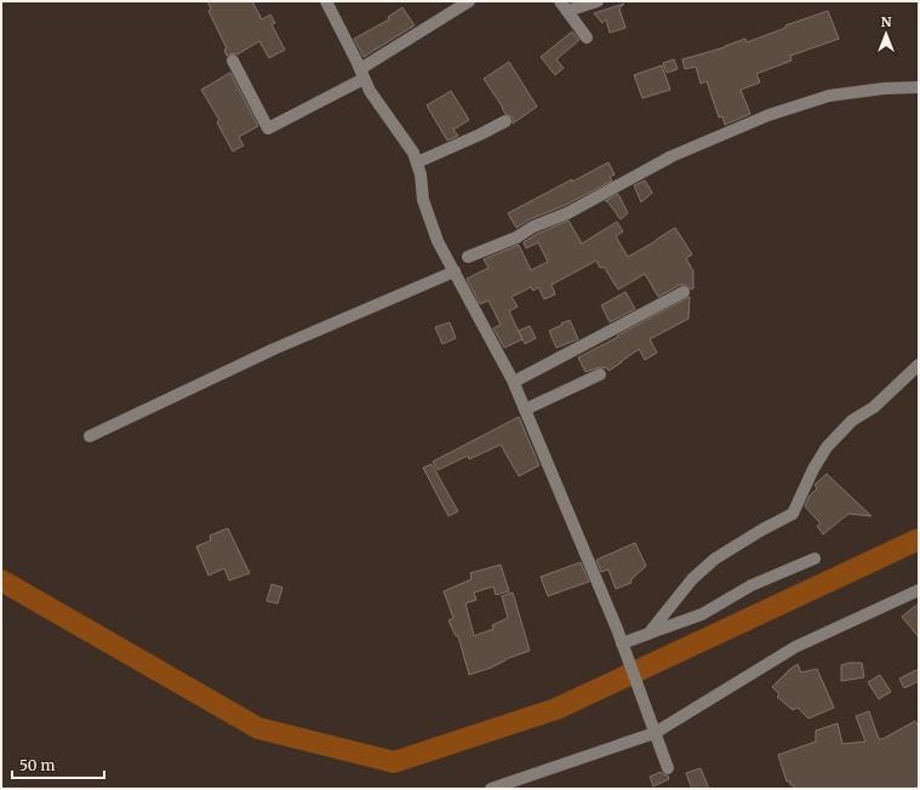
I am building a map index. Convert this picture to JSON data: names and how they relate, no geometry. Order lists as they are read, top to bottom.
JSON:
{
  "scale_bar": "50 m",
  "north": "top"
}
